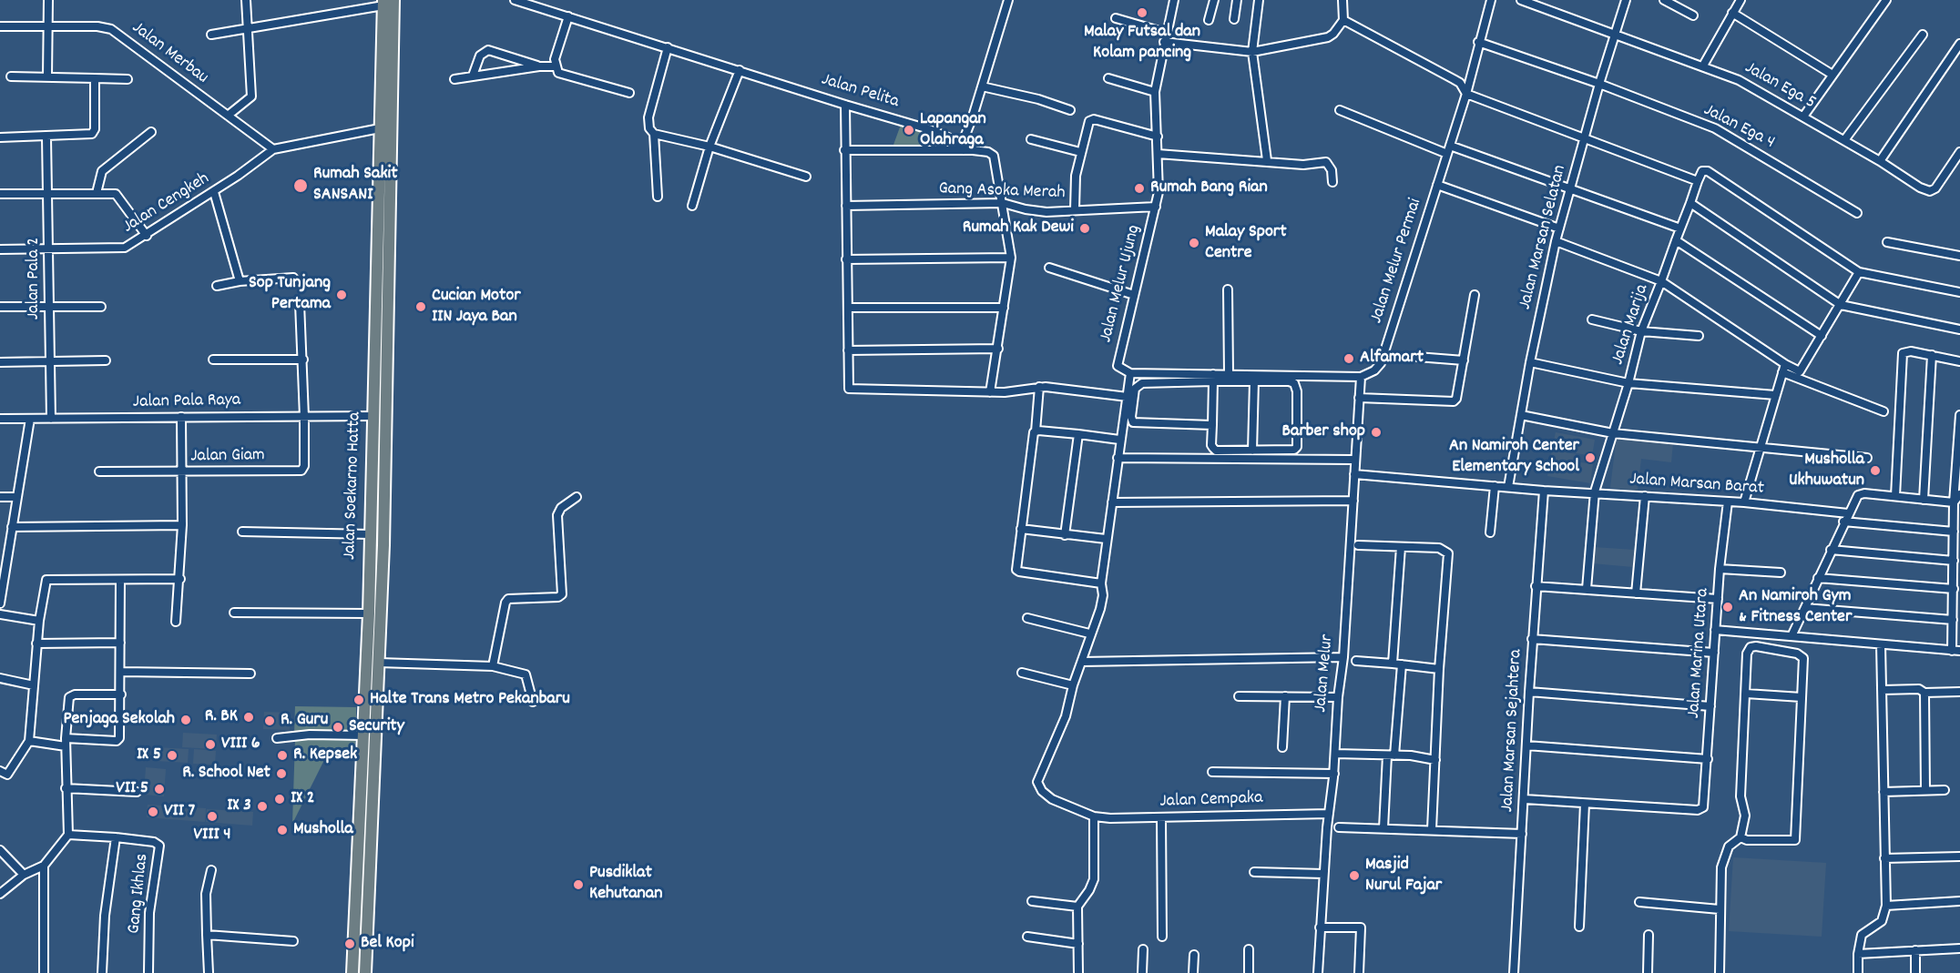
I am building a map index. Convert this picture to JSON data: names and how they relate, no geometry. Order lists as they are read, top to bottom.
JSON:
{
  "streets": {
    "main road": ["Jalan Soekarno Hatta"],
    "street": [
      "Jalan Merbau",
      "Jalan Ega 5",
      "Jalan Pelita",
      "Jalan Ega 4",
      "Gang Asoka Merah",
      "Jalan Cengkeh",
      "Jalan Marsan Selatan",
      "Jalan Melur Permai",
      "Jalan Pala 2",
      "Jalan Melur Ujung",
      "Jalan Marija",
      "Jalan Pala Raya",
      "Jalan Giam",
      "Jalan Marsan Barat",
      "Jalan Marina Utara",
      "Jalan Melur",
      "Jalan Marsan Sejahtera",
      "Jalan Cempaka",
      "Gang Ikhlas"
    ]
  },
  "crossings": [
    ["Jalan Merbau", "Jalan Cengkeh"],
    ["Jalan Ega 5", "Jalan Marsan Selatan"],
    ["Jalan Pelita", "Gang Asoka Merah"],
    ["Jalan Ega 4", "Jalan Marsan Selatan"],
    ["Jalan Ega 4", "Jalan Melur Permai"],
    ["Gang Asoka Merah", "Jalan Melur Ujung"],
    ["Jalan Cengkeh", "Jalan Pala 2"],
    ["Jalan Marsan Selatan", "Jalan Marsan Barat"],
    ["Jalan Melur Permai", "Jalan Melur"],
    ["Jalan Pala 2", "Jalan Pala Raya"],
    ["Jalan Marija", "Jalan Marsan Barat"],
    ["Jalan Pala Raya", "Jalan Giam"],
    ["Jalan Pala Raya", "Jalan Soekarno Hatta"],
    ["Jalan Marsan Barat", "Jalan Marina Utara"],
    ["Jalan Marsan Barat", "Jalan Melur"],
    ["Jalan Marsan Barat", "Jalan Marsan Sejahtera"],
    ["Jalan Melur", "Jalan Cempaka"]
  ],
  "places": [
    "Malay Futsal dan Kolam pancing",
    "Lapangan Olahraga",
    "Rumah Sakit SANSANI",
    "Rumah Bang Rian",
    "Rumah Kak Dewi",
    "Malay Sport Centre",
    "Sop Tunjang Pertama",
    "Cucian Motor IIN Jaya Ban",
    "Alfamart",
    "Barber shop",
    "An Namiroh Center Elementary School",
    "Musholla Ukhuwatun",
    "An Namiroh Gym & Fitness Center",
    "Halte Trans Metro Pekanbaru",
    "R. BK",
    "Penjaga Sekolah",
    "R. Guru",
    "Security",
    "VIII 6",
    "IX 5",
    "R. Kepsek",
    "R. School Net",
    "VII 5",
    "IX 2",
    "IX 3",
    "VII 7",
    "VIII 4",
    "Musholla",
    "Masjid Nurul Fajar",
    "Pusdiklat Kehutanan",
    "Bel Kopi"
  ]
}
